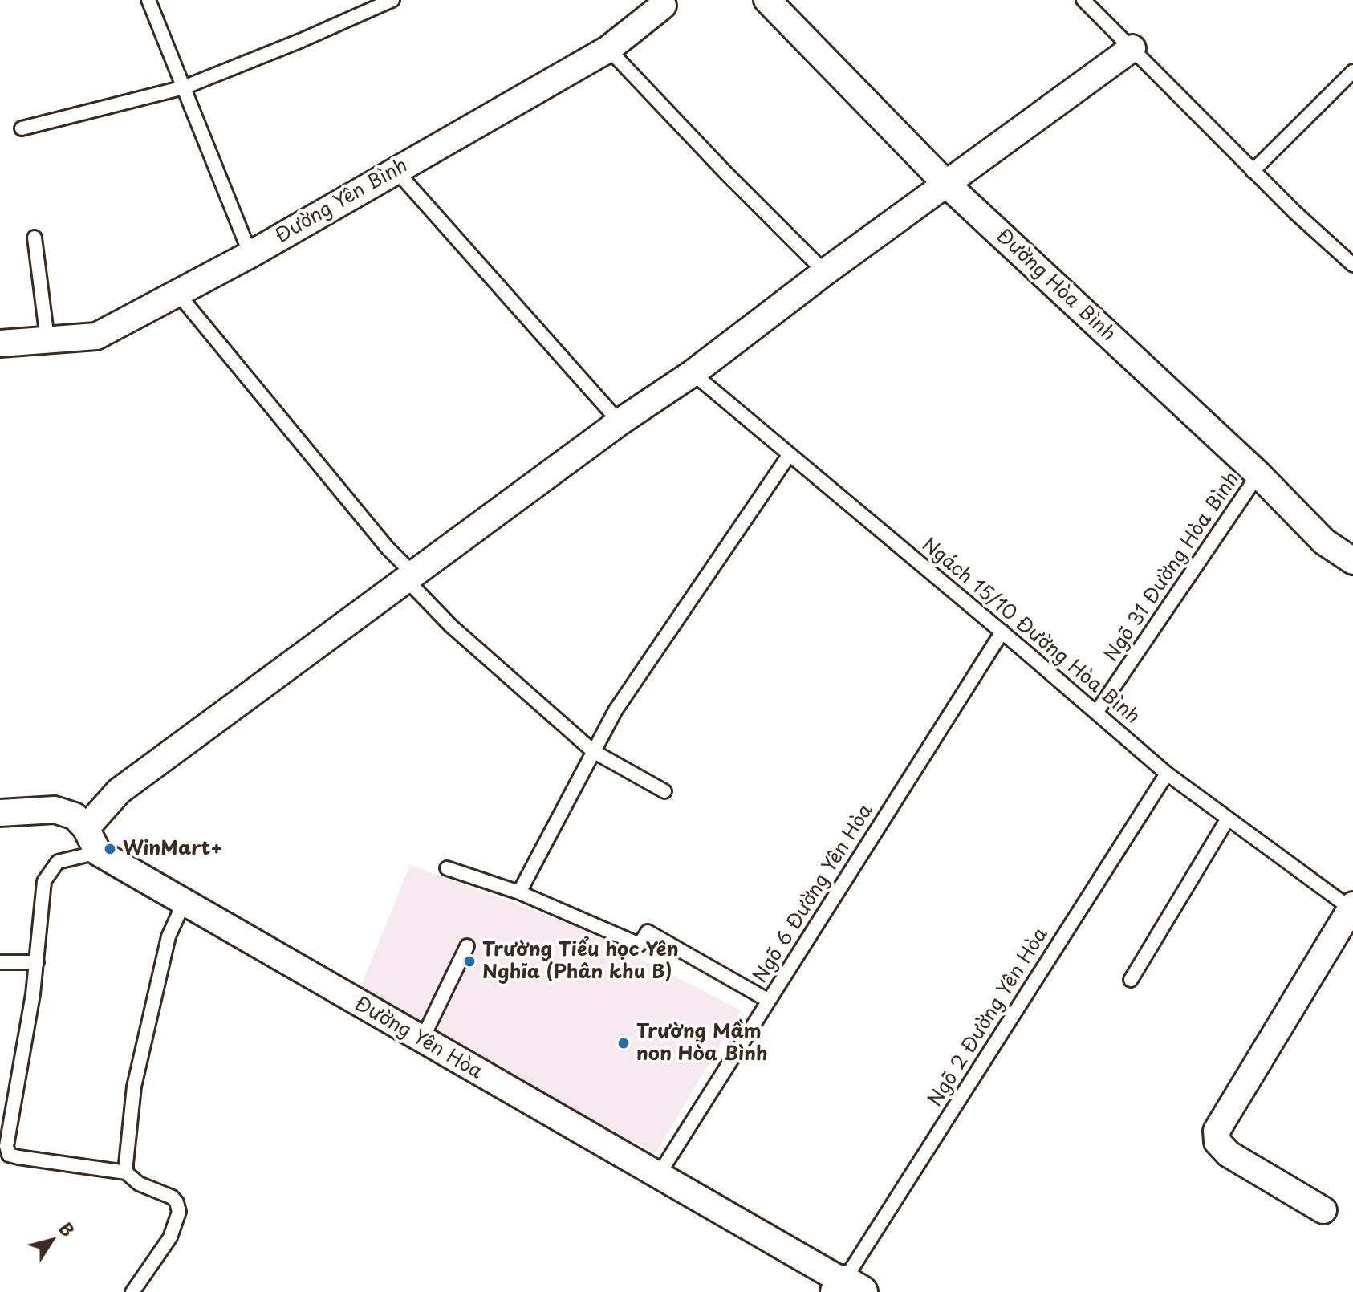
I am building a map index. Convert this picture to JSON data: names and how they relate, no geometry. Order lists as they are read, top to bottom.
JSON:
{
  "streets": {
    "street": ["Đường Yên Bình", "Đường Hòa Bình", "Đường Yên Hòa"],
    "lane": [
      "Ngõ 31 Đường Hòa Bình",
      "Ngách 15/10 Đường Hòa Bình",
      "Ngõ 6 Đường Yên Hòa",
      "Ngõ 2 Đường Yên Hòa"
    ]
  },
  "crossings": [
    ["Đường Hòa Bình", "Ngõ 31 Đường Hòa Bình"],
    ["Ngõ 31 Đường Hòa Bình", "Ngách 15/10 Đường Hòa Bình"],
    ["Ngách 15/10 Đường Hòa Bình", "Ngõ 6 Đường Yên Hòa"],
    ["Ngách 15/10 Đường Hòa Bình", "Ngõ 2 Đường Yên Hòa"],
    ["Ngõ 6 Đường Yên Hòa", "Đường Yên Hòa"],
    ["Ngõ 2 Đường Yên Hòa", "Đường Yên Hòa"]
  ],
  "places": ["WinMart+", "Trường Tiểu học Yên Nghĩa (Phân khu B)", "Trường Mầm non Hòa Bình"],
  "north": "top right"
}
